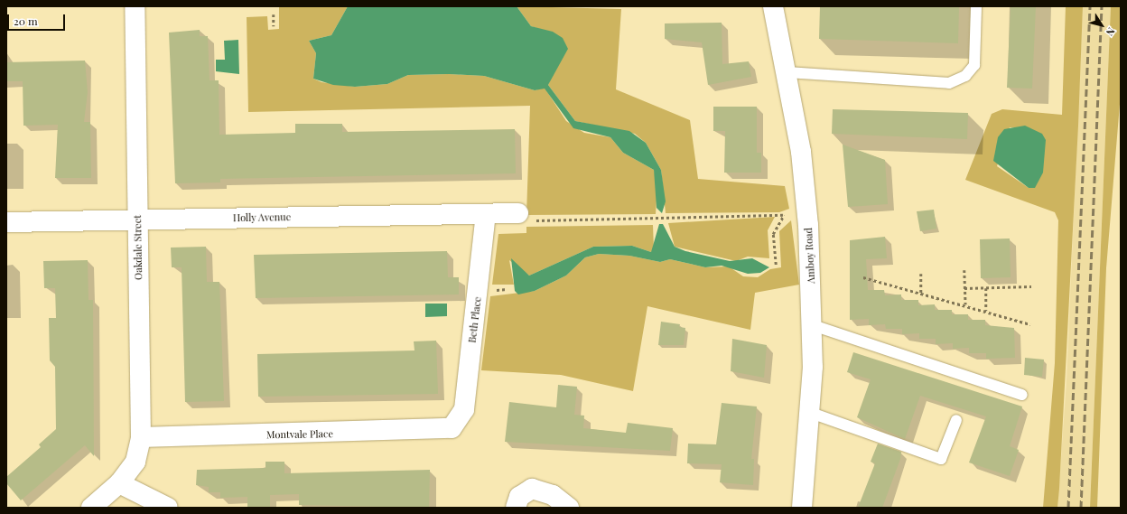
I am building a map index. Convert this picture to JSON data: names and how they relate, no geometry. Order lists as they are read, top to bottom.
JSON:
{
  "streets": {
    "street": [
      "Holly Avenue",
      "Oakdale Street",
      "Amboy Road",
      "Beth Place",
      "Montvale Place"
    ]
  },
  "crossings": [
    ["Holly Avenue", "Oakdale Street"],
    ["Holly Avenue", "Beth Place"],
    ["Oakdale Street", "Montvale Place"],
    ["Beth Place", "Montvale Place"]
  ],
  "scale_bar": "20 m",
  "north": "bottom right"
}
